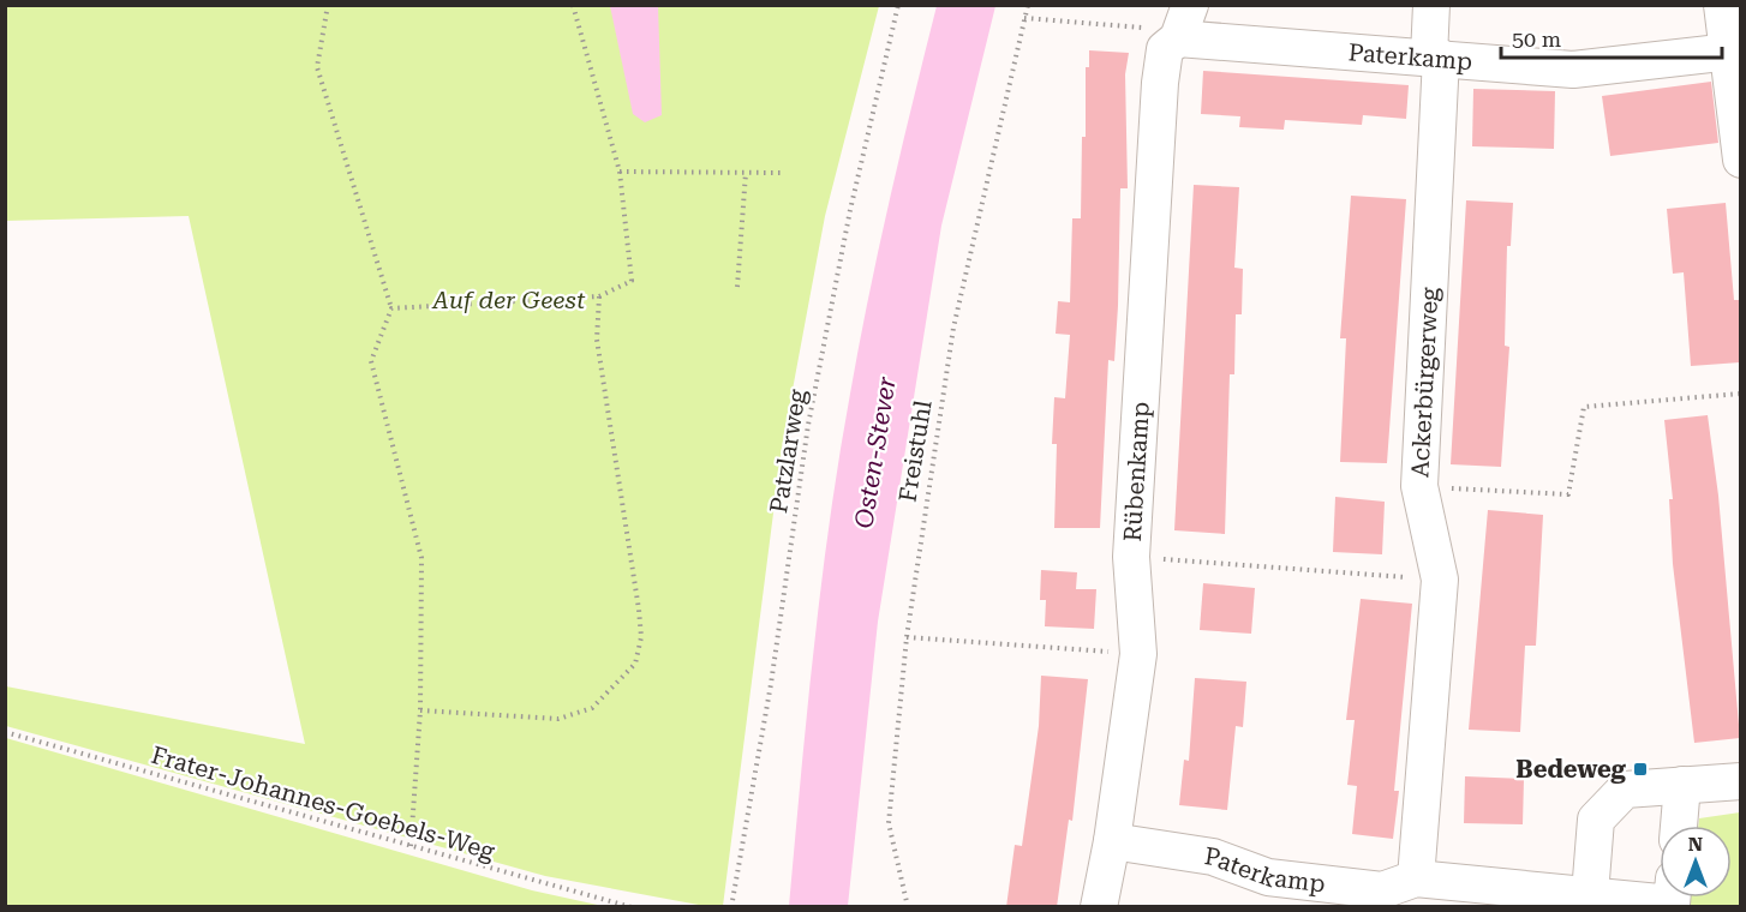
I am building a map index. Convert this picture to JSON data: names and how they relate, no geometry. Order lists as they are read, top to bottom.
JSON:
{
  "streets": {
    "street": ["Paterkamp", "Ackerbürgerweg", "Rübenkamp"],
    "path": ["Patzlarweg", "Freistuhl", "Frater-Johannes-Goebels-Weg"]
  },
  "crossings": [
    ["Paterkamp", "Ackerbürgerweg"],
    ["Paterkamp", "Rübenkamp"]
  ],
  "water": ["Osten-Stever"],
  "parks": ["Auf der Geest"],
  "places": {
    "transit": ["Bedeweg"]
  },
  "scale_bar": "50 m",
  "north": "top"
}
